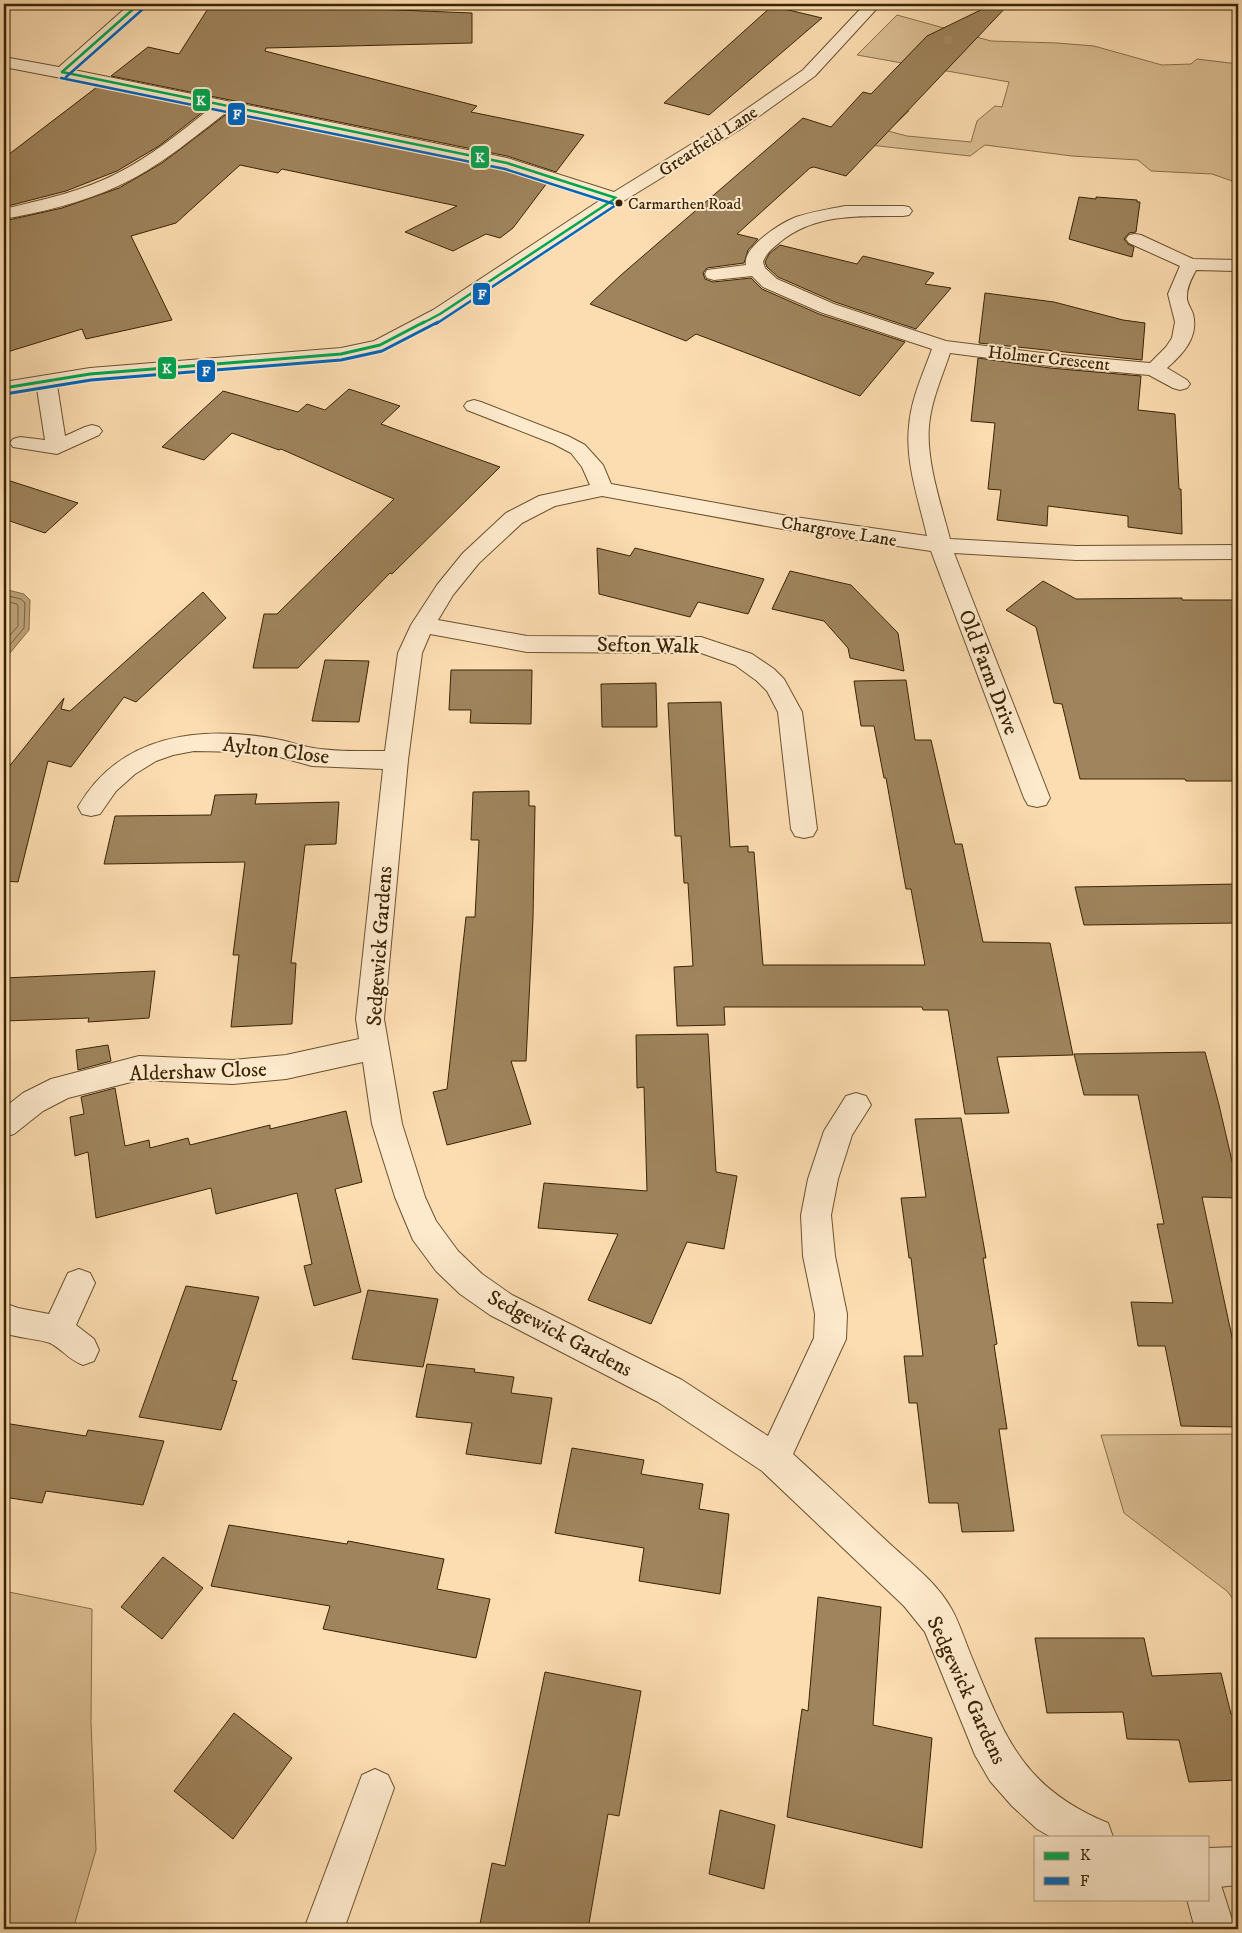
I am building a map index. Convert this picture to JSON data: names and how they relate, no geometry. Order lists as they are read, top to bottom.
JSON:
{
  "streets": {
    "street": [
      "Greatfield Lane",
      "Holmer Crescent",
      "Chargrove Lane",
      "Sefton Walk",
      "Old Farm Drive",
      "Aylton Close",
      "Sedgewick Gardens",
      "Aldershaw Close"
    ]
  },
  "crossings": [
    ["Chargrove Lane", "Old Farm Drive"],
    ["Chargrove Lane", "Sedgewick Gardens"],
    ["Sefton Walk", "Sedgewick Gardens"],
    ["Aylton Close", "Sedgewick Gardens"],
    ["Sedgewick Gardens", "Aldershaw Close"]
  ],
  "places": ["Carmarthen Road"],
  "lines": ["transit line K", "transit line F"],
  "legend": ["K", "F"]
}
